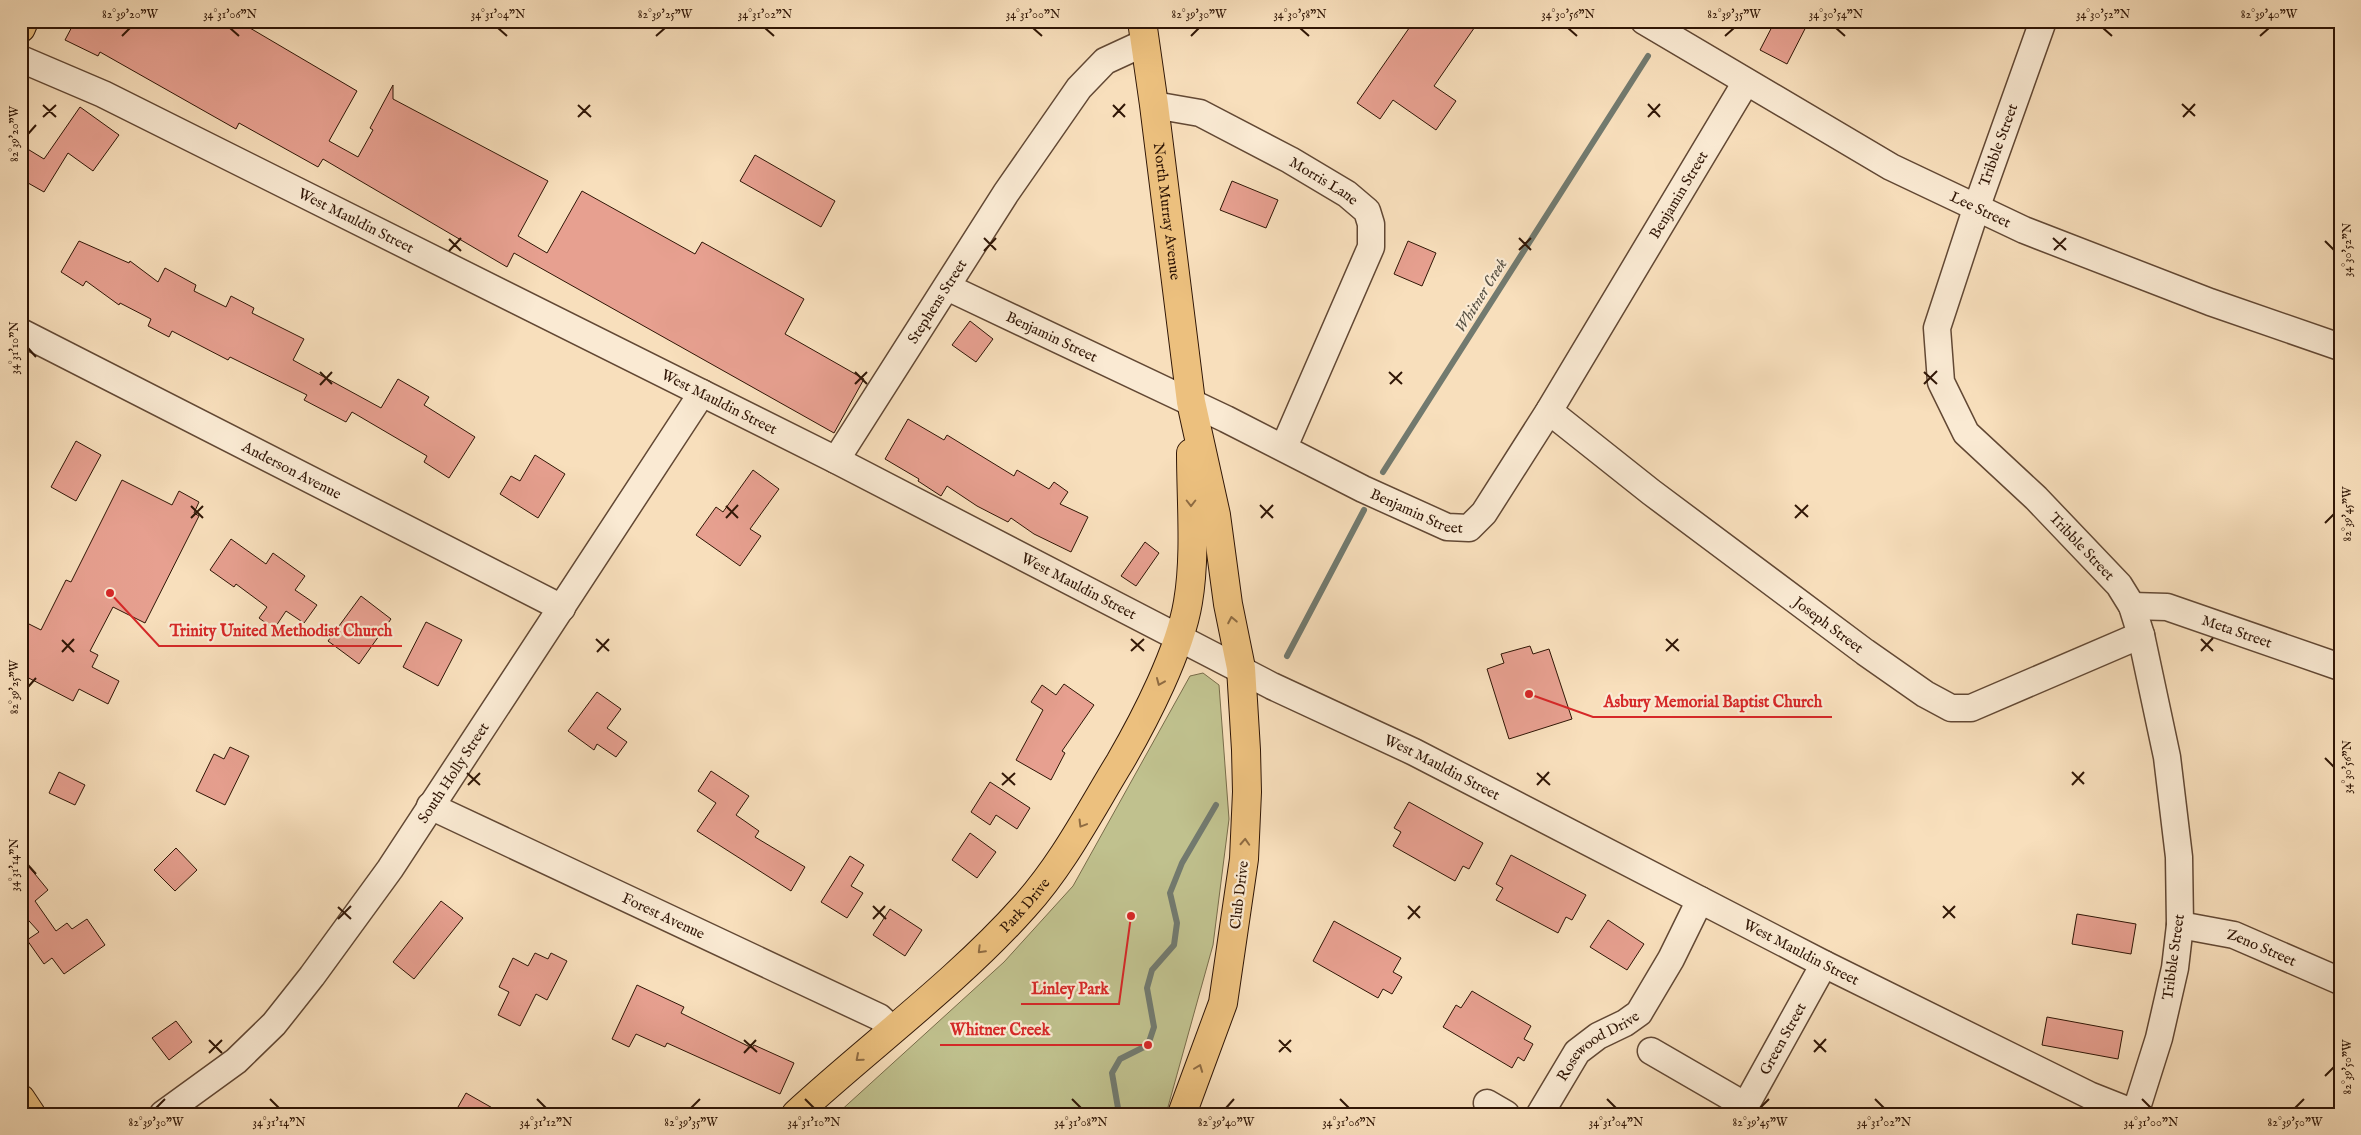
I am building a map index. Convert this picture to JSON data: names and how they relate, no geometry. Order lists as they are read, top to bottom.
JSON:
{
  "streets": {
    "main road": ["North Murray Avenue", "Club Drive", "Park Drive"],
    "street": [
      "Tribble Street",
      "Morris Lane",
      "Benjamin Street",
      "Lee Street",
      "West Mauldin Street",
      "Stephens Street",
      "Anderson Avenue",
      "Joseph Street",
      "Meta Street",
      "South Holly Street",
      "Forest Avenue",
      "Zeno Street",
      "Green Street",
      "Rosewood Drive"
    ]
  },
  "crossings": [
    ["Tribble Street", "Lee Street"],
    ["Tribble Street", "West Mauldin Street"],
    ["Tribble Street", "Joseph Street"],
    ["Tribble Street", "Meta Street"],
    ["Tribble Street", "Zeno Street"],
    ["Morris Lane", "Benjamin Street"],
    ["Morris Lane", "North Murray Avenue"],
    ["Benjamin Street", "Lee Street"],
    ["Benjamin Street", "North Murray Avenue"],
    ["Benjamin Street", "Stephens Street"],
    ["Benjamin Street", "Joseph Street"],
    ["North Murray Avenue", "West Mauldin Street"],
    ["North Murray Avenue", "Stephens Street"],
    ["North Murray Avenue", "Club Drive"],
    ["North Murray Avenue", "Park Drive"],
    ["West Mauldin Street", "Stephens Street"],
    ["West Mauldin Street", "South Holly Street"],
    ["West Mauldin Street", "Club Drive"],
    ["West Mauldin Street", "Park Drive"],
    ["West Mauldin Street", "Green Street"],
    ["West Mauldin Street", "Rosewood Drive"],
    ["Anderson Avenue", "South Holly Street"],
    ["South Holly Street", "Forest Avenue"],
    ["Park Drive", "Forest Avenue"]
  ],
  "one_way": ["Club Drive", "Park Drive"],
  "water": ["Whitner Creek"],
  "places": [
    "Trinity United Methodist Church",
    "Asbury Memorial Baptist Church",
    "Linley Park",
    "Whitner Creek"
  ],
  "coordinates": [
    "82°39'20\"W",
    "34°31'06\"N",
    "34°31'04\"N",
    "82°39'25\"W",
    "34°31'02\"N",
    "34°31'00\"N",
    "82°39'30\"W",
    "34°30'58\"N",
    "34°30'56\"N",
    "82°39'35\"W",
    "34°30'54\"N",
    "34°30'52\"N",
    "82°39'40\"W",
    "34°31'10\"N",
    "82°39'45\"W",
    "34°31'14\"N",
    "82°39'50\"W",
    "34°31'12\"N",
    "34°31'08\"N"
  ]
}
